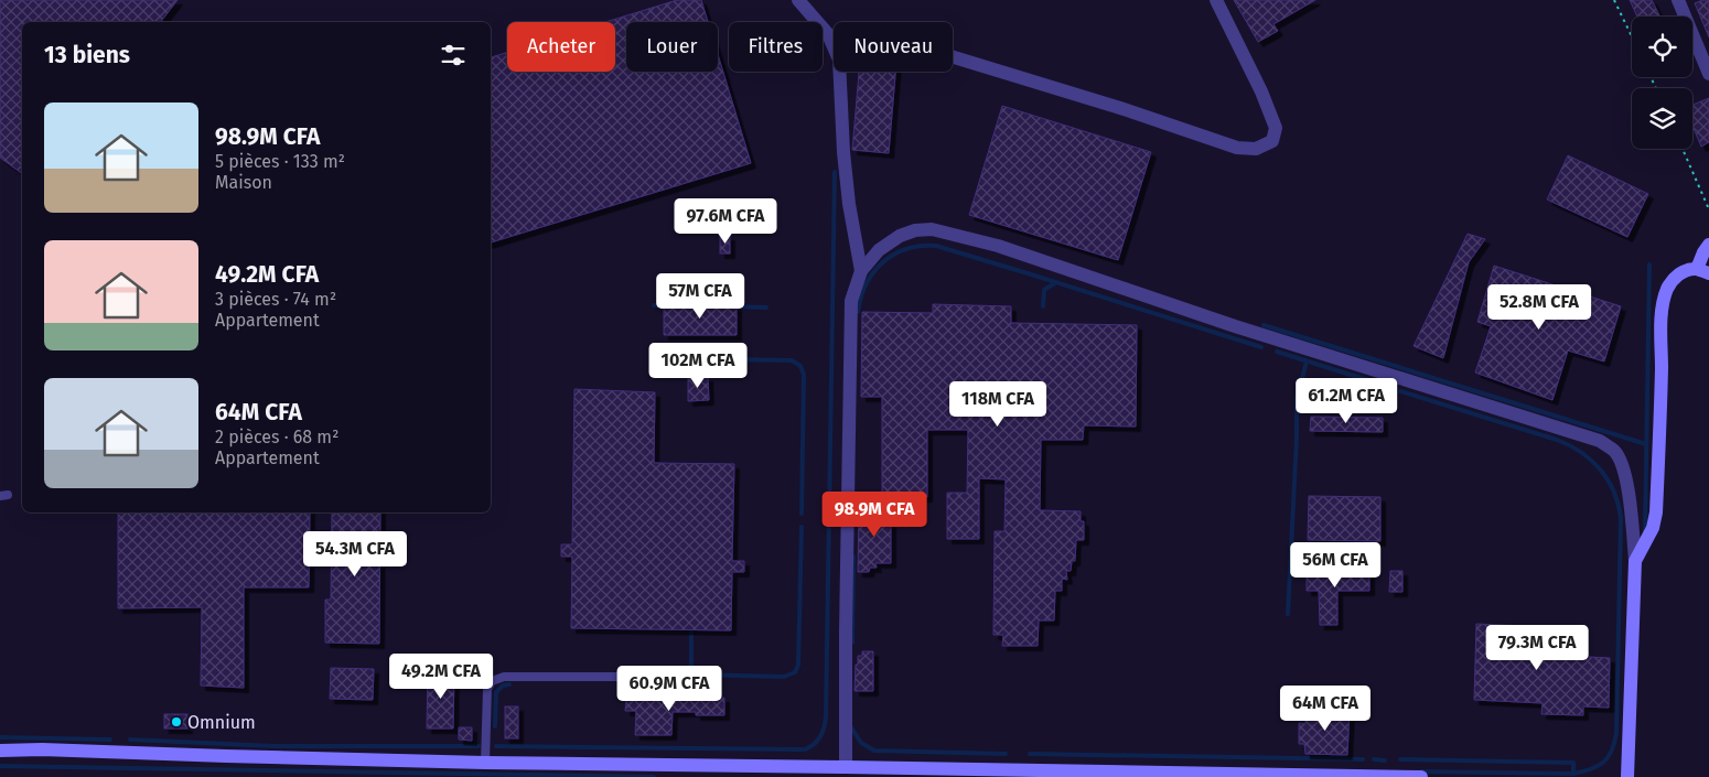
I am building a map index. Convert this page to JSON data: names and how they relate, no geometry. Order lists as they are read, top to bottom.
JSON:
{
  "places": ["Omnium"],
  "page": {
    "chip": [
      "Acheter",
      "Louer",
      "Filtres",
      "Nouveau"
    ],
    "heading": "13 biens",
    "list": [
      {
        "name": "98.9M CFA",
        "note": "5 pièces · 133 m² · Maison"
      },
      {
        "name": "49.2M CFA",
        "note": "3 pièces · 74 m² · Appartement"
      },
      {
        "name": "64M CFA",
        "note": "2 pièces · 68 m² · Appartement"
      }
    ],
    "price": [
      "97.6M CFA",
      "57M CFA",
      "52.8M CFA",
      "102M CFA",
      "61.2M CFA",
      "118M CFA",
      "98.9M CFA",
      "54.3M CFA",
      "56M CFA",
      "79.3M CFA",
      "49.2M CFA",
      "60.9M CFA",
      "64M CFA"
    ]
  }
}
